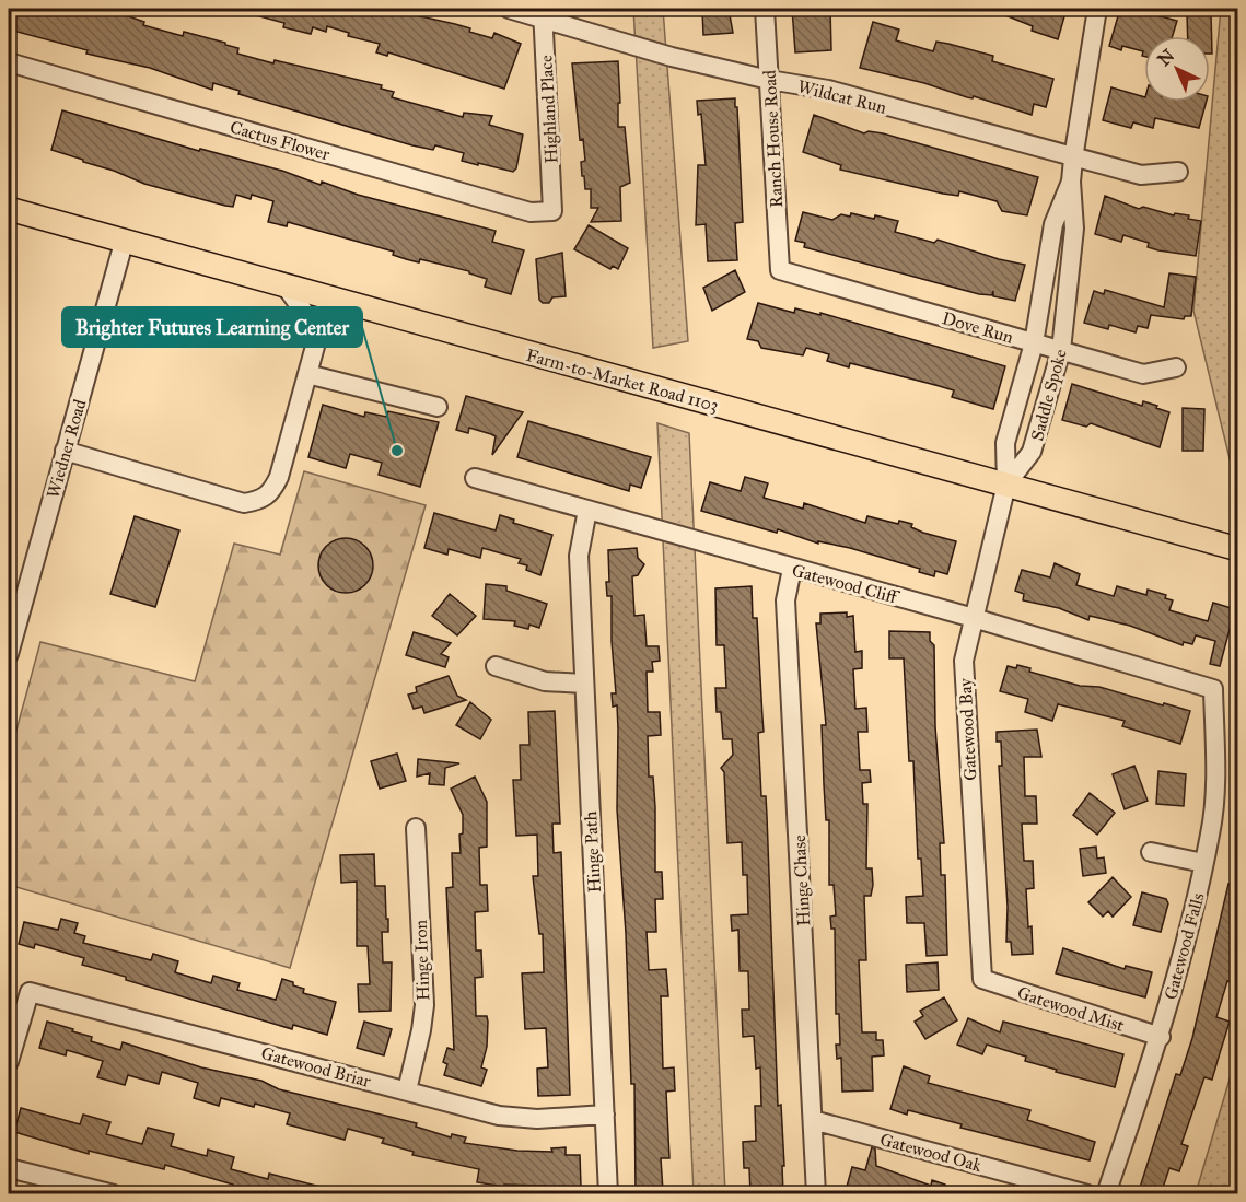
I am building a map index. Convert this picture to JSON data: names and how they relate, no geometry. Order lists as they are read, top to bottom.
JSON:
{
  "streets": {
    "main road": ["Farm-to-Market Road 1103"],
    "street": [
      "Wildcat Run",
      "Highland Place",
      "Ranch House Road",
      "Cactus Flower",
      "Dove Run",
      "Saddle Spoke",
      "Wiedner Road",
      "Gatewood Cliff",
      "Gatewood Bay",
      "Hinge Path",
      "Hinge Chase",
      "Gatewood Falls",
      "Hinge Iron",
      "Gatewood Mist",
      "Gatewood Briar",
      "Gatewood Oak"
    ]
  },
  "crossings": [
    ["Wildcat Run", "Highland Place"],
    ["Wildcat Run", "Ranch House Road"],
    ["Wildcat Run", "Saddle Spoke"],
    ["Highland Place", "Cactus Flower"],
    ["Ranch House Road", "Dove Run"],
    ["Dove Run", "Saddle Spoke"],
    ["Farm-to-Market Road 1103", "Saddle Spoke"],
    ["Farm-to-Market Road 1103", "Wiedner Road"],
    ["Farm-to-Market Road 1103", "Gatewood Bay"],
    ["Saddle Spoke", "Gatewood Bay"],
    ["Gatewood Cliff", "Gatewood Bay"],
    ["Gatewood Cliff", "Hinge Path"],
    ["Gatewood Cliff", "Hinge Chase"],
    ["Gatewood Cliff", "Gatewood Falls"],
    ["Gatewood Bay", "Gatewood Mist"],
    ["Hinge Path", "Gatewood Briar"],
    ["Hinge Chase", "Gatewood Oak"],
    ["Gatewood Falls", "Gatewood Mist"],
    ["Hinge Iron", "Gatewood Briar"]
  ],
  "places": ["Brighter Futures Learning Center"],
  "north": "top left"
}
